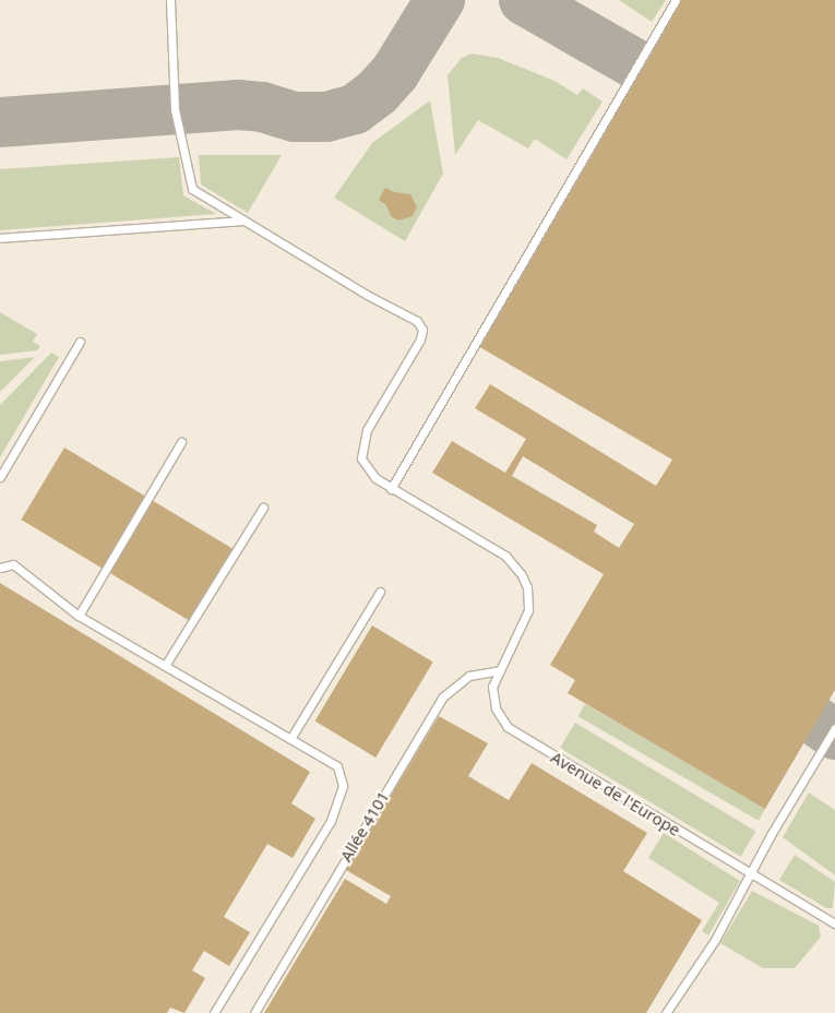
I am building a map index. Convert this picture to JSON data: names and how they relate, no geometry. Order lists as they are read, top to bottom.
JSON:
{
  "streets": {
    "lane": ["Avenue de l'Europe", "Allée 4101"]
  },
  "crossings": [
    ["Avenue de l'Europe", "Allée 4101"]
  ]
}
